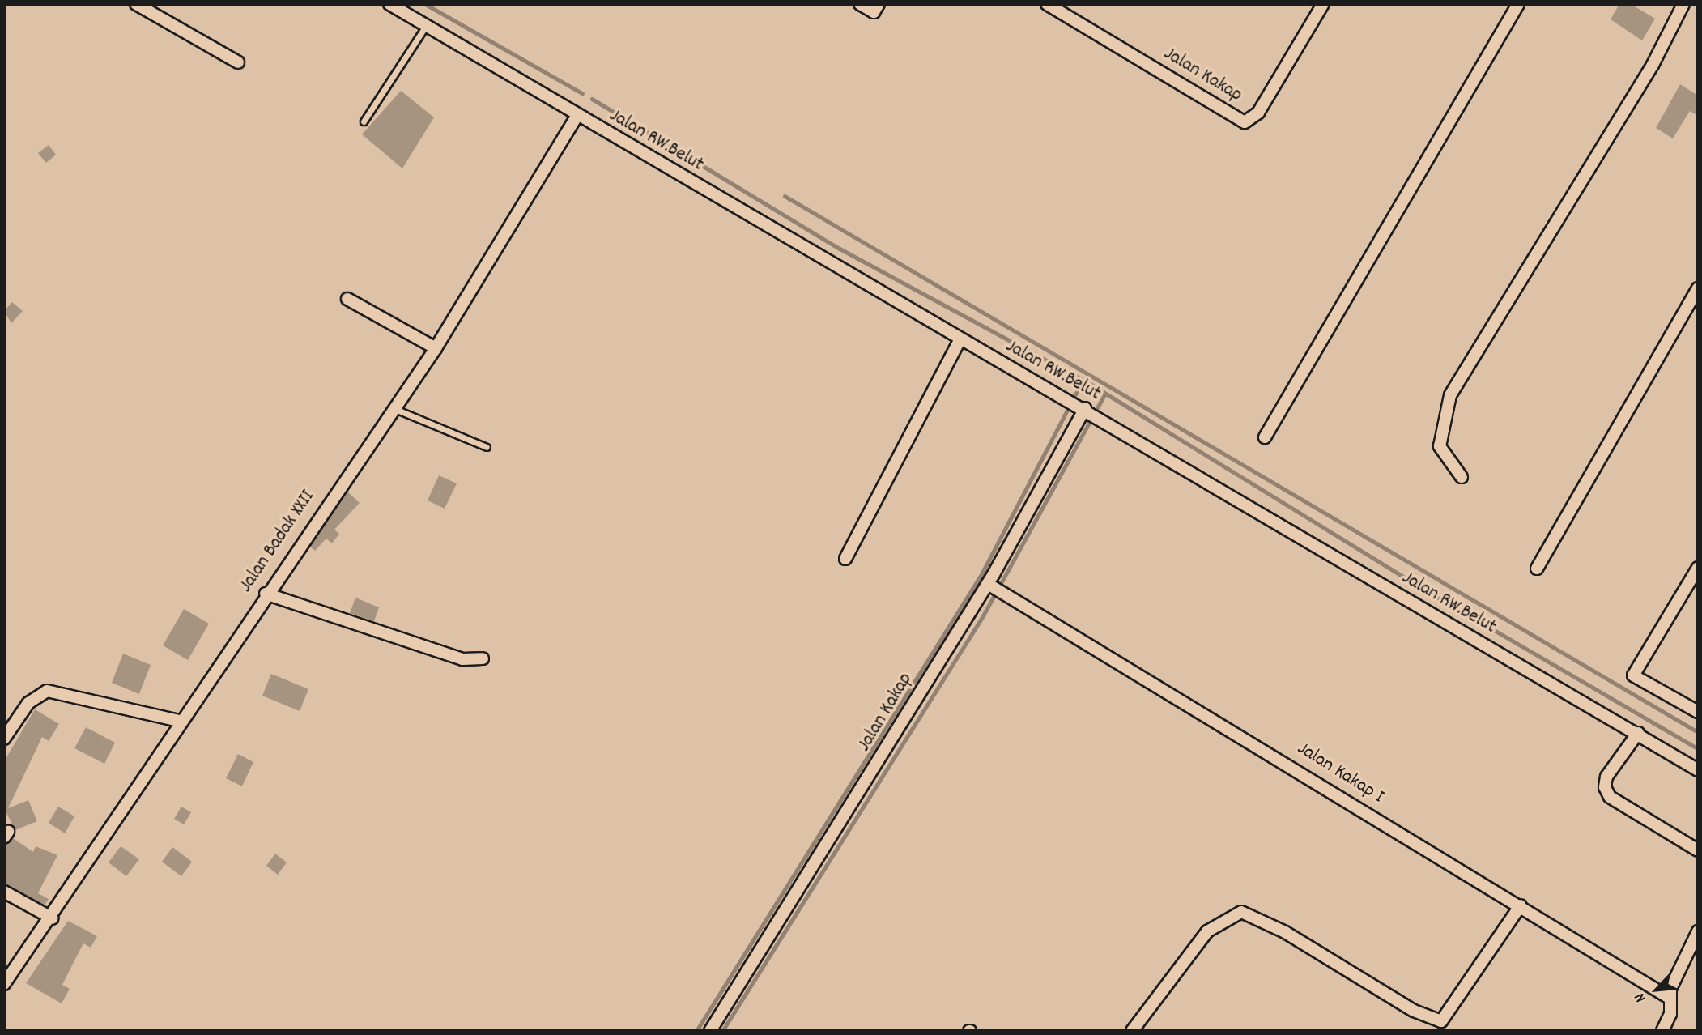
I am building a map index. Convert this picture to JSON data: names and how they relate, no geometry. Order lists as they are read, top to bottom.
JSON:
{
  "streets": {
    "street": [
      "Jalan Kakap",
      "Jalan RW.Belut",
      "Jalan Badak XXII",
      "Jalan Kakap I"
    ]
  },
  "crossings": [
    ["Jalan Kakap", "Jalan RW.Belut"],
    ["Jalan Kakap", "Jalan Kakap I"],
    ["Jalan RW.Belut", "Jalan Badak XXII"]
  ],
  "north": "bottom left"
}
